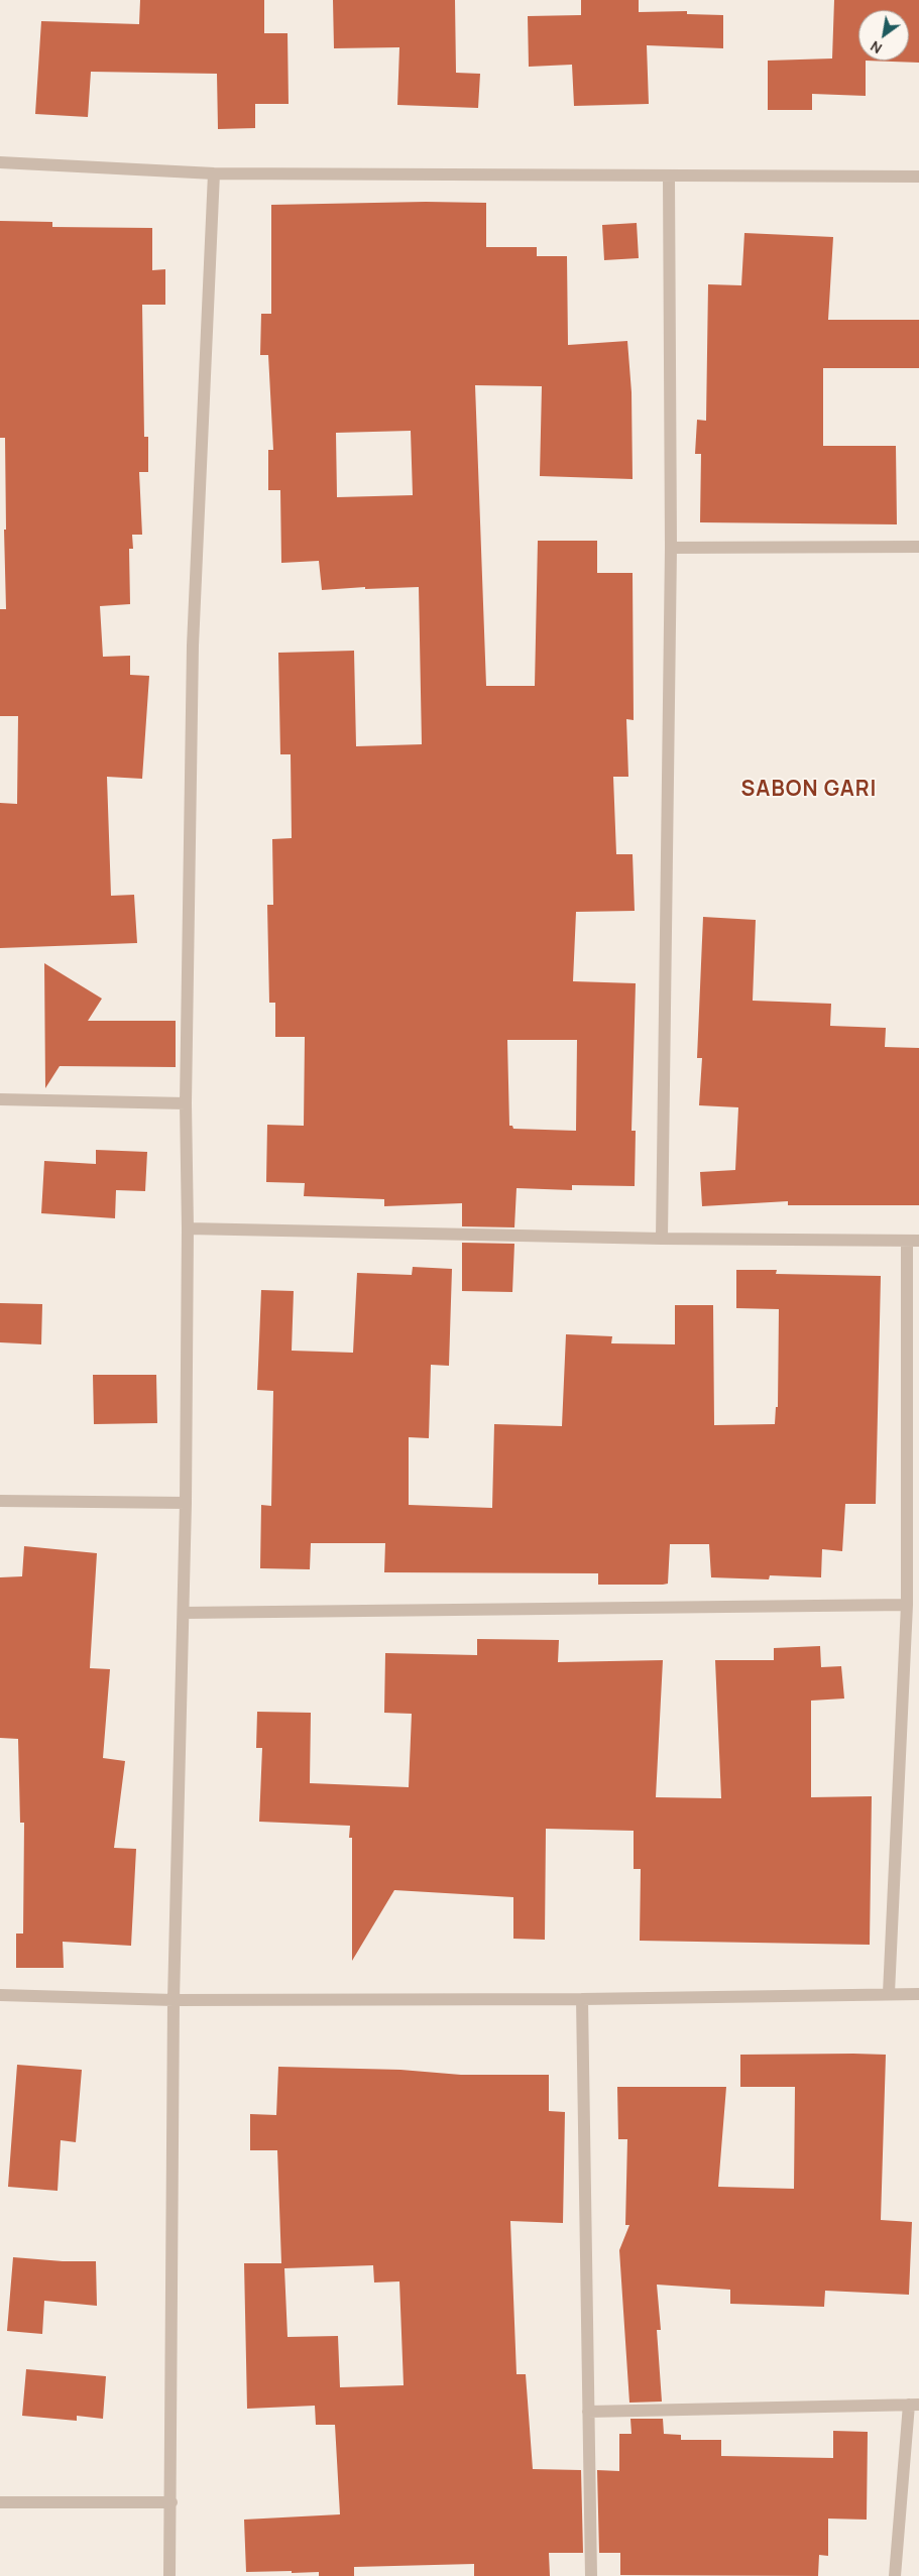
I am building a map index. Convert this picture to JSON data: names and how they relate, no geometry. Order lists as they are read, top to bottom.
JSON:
{
  "districts": ["SABON GARI"],
  "north": "bottom left"
}
